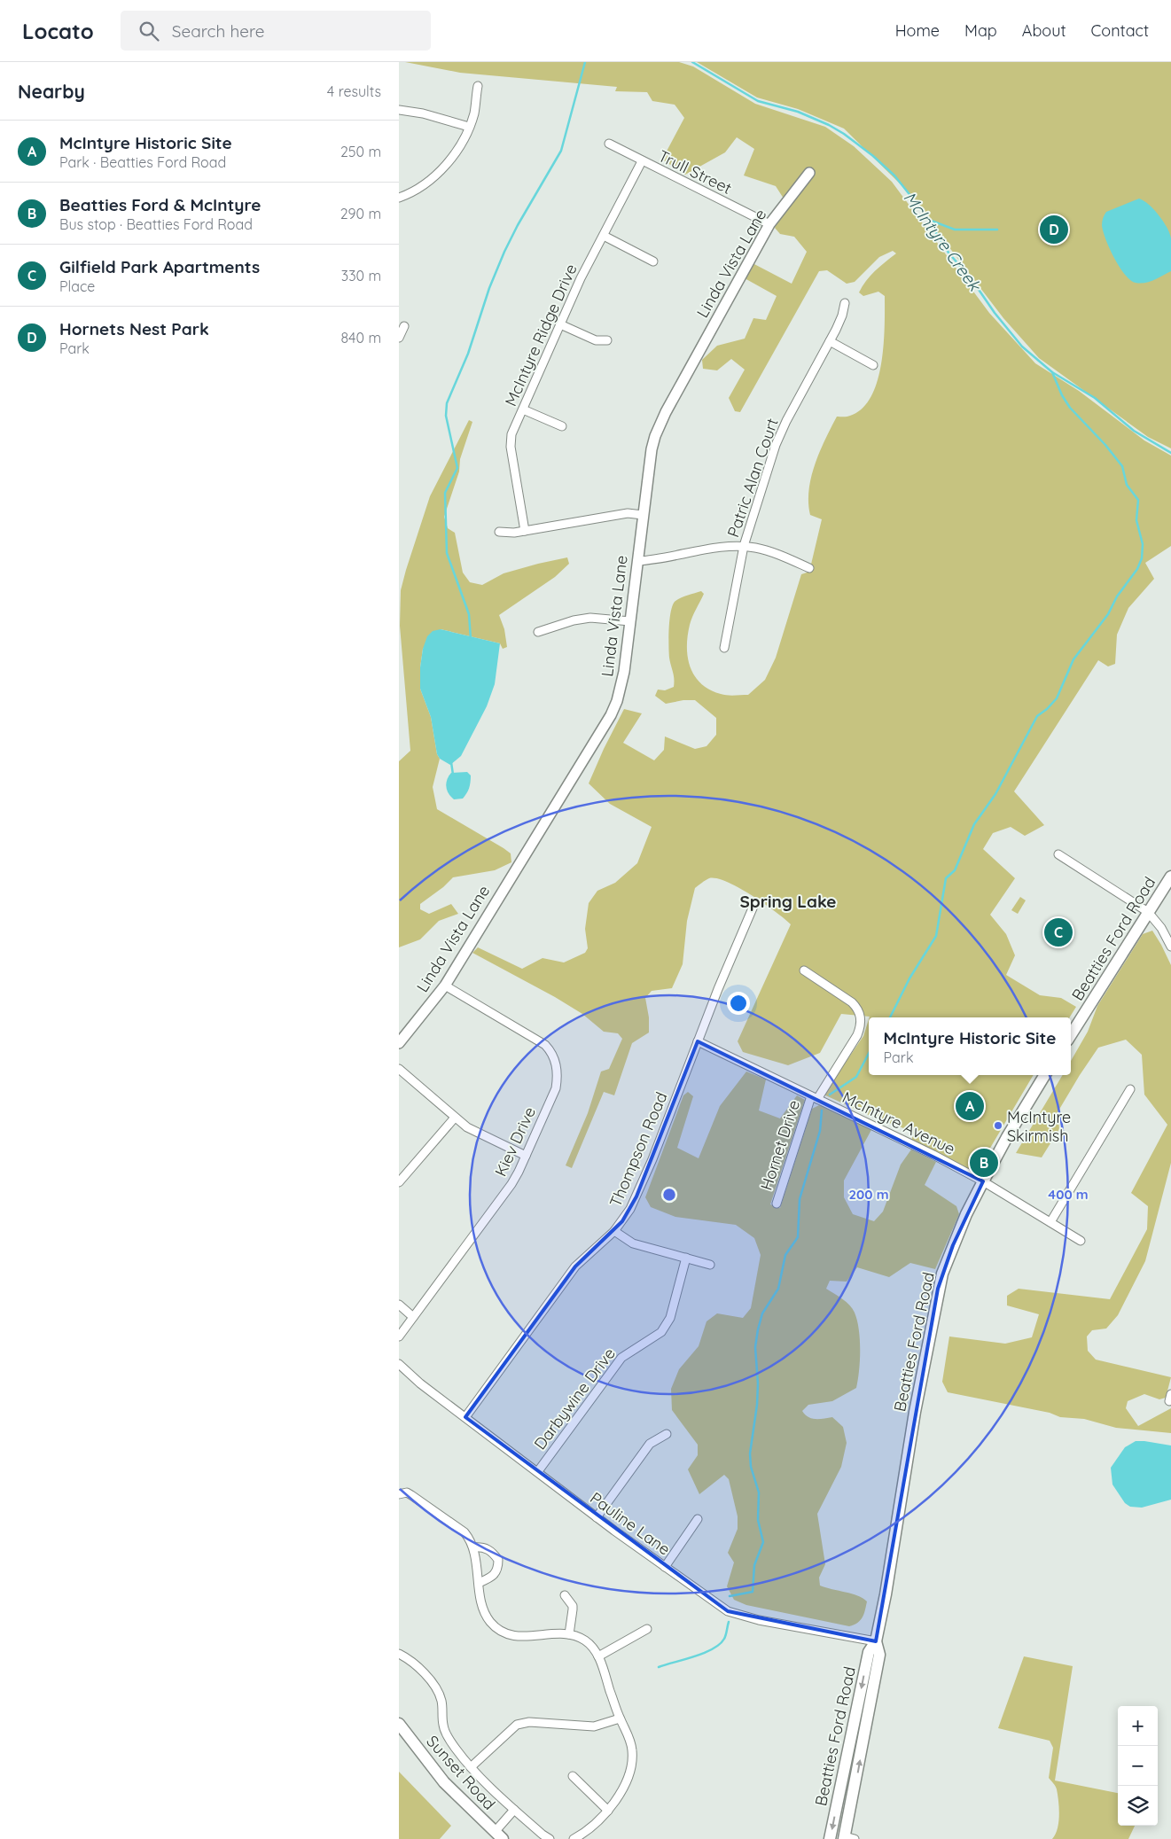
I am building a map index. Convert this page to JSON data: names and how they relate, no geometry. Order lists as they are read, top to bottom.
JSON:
{
  "streets": {
    "main road": ["Beatties Ford Road", "Sunset Road"],
    "street": [
      "Trull Street",
      "Linda Vista Lane",
      "McIntyre Ridge Drive",
      "Patric Alan Court",
      "McIntyre Avenue",
      "Kiev Drive",
      "Hornet Drive",
      "Thompson Road",
      "Darbywine Drive",
      "Pauline Lane"
    ]
  },
  "crossings": [
    ["Trull Street", "Linda Vista Lane"],
    ["Trull Street", "McIntyre Ridge Drive"],
    ["Linda Vista Lane", "Kiev Drive"],
    ["Beatties Ford Road", "McIntyre Avenue"],
    ["Beatties Ford Road", "Pauline Lane"],
    ["McIntyre Avenue", "Hornet Drive"],
    ["McIntyre Avenue", "Thompson Road"],
    ["Thompson Road", "Pauline Lane"],
    ["Darbywine Drive", "Pauline Lane"]
  ],
  "districts": ["Spring Lake"],
  "water": ["McIntyre Creek"],
  "places": ["McIntyre Skirmish"],
  "page": {
    "header": "Locato",
    "search": "Search here",
    "nav": [
      "Home",
      "Map",
      "About",
      "Contact"
    ],
    "heading": ["Nearby", "4 results"],
    "list": [
      {
        "mark": "A",
        "name": "McIntyre Historic Site",
        "note": "Park · Beatties Ford Road",
        "value": "250 m"
      },
      {
        "mark": "B",
        "name": "Beatties Ford & McIntyre",
        "note": "Bus stop · Beatties Ford Road",
        "value": "290 m"
      },
      {
        "mark": "C",
        "name": "Gilfield Park Apartments",
        "note": "Place",
        "value": "330 m"
      },
      {
        "mark": "D",
        "name": "Hornets Nest Park",
        "note": "Park",
        "value": "840 m"
      }
    ],
    "pins": [
      "D",
      "C",
      "A",
      "B"
    ],
    "popup": ["McIntyre Historic Site", "Park"],
    "map_buttons": ["+", "−"]
  },
  "rings": ["200 m", "400 m"]
}
